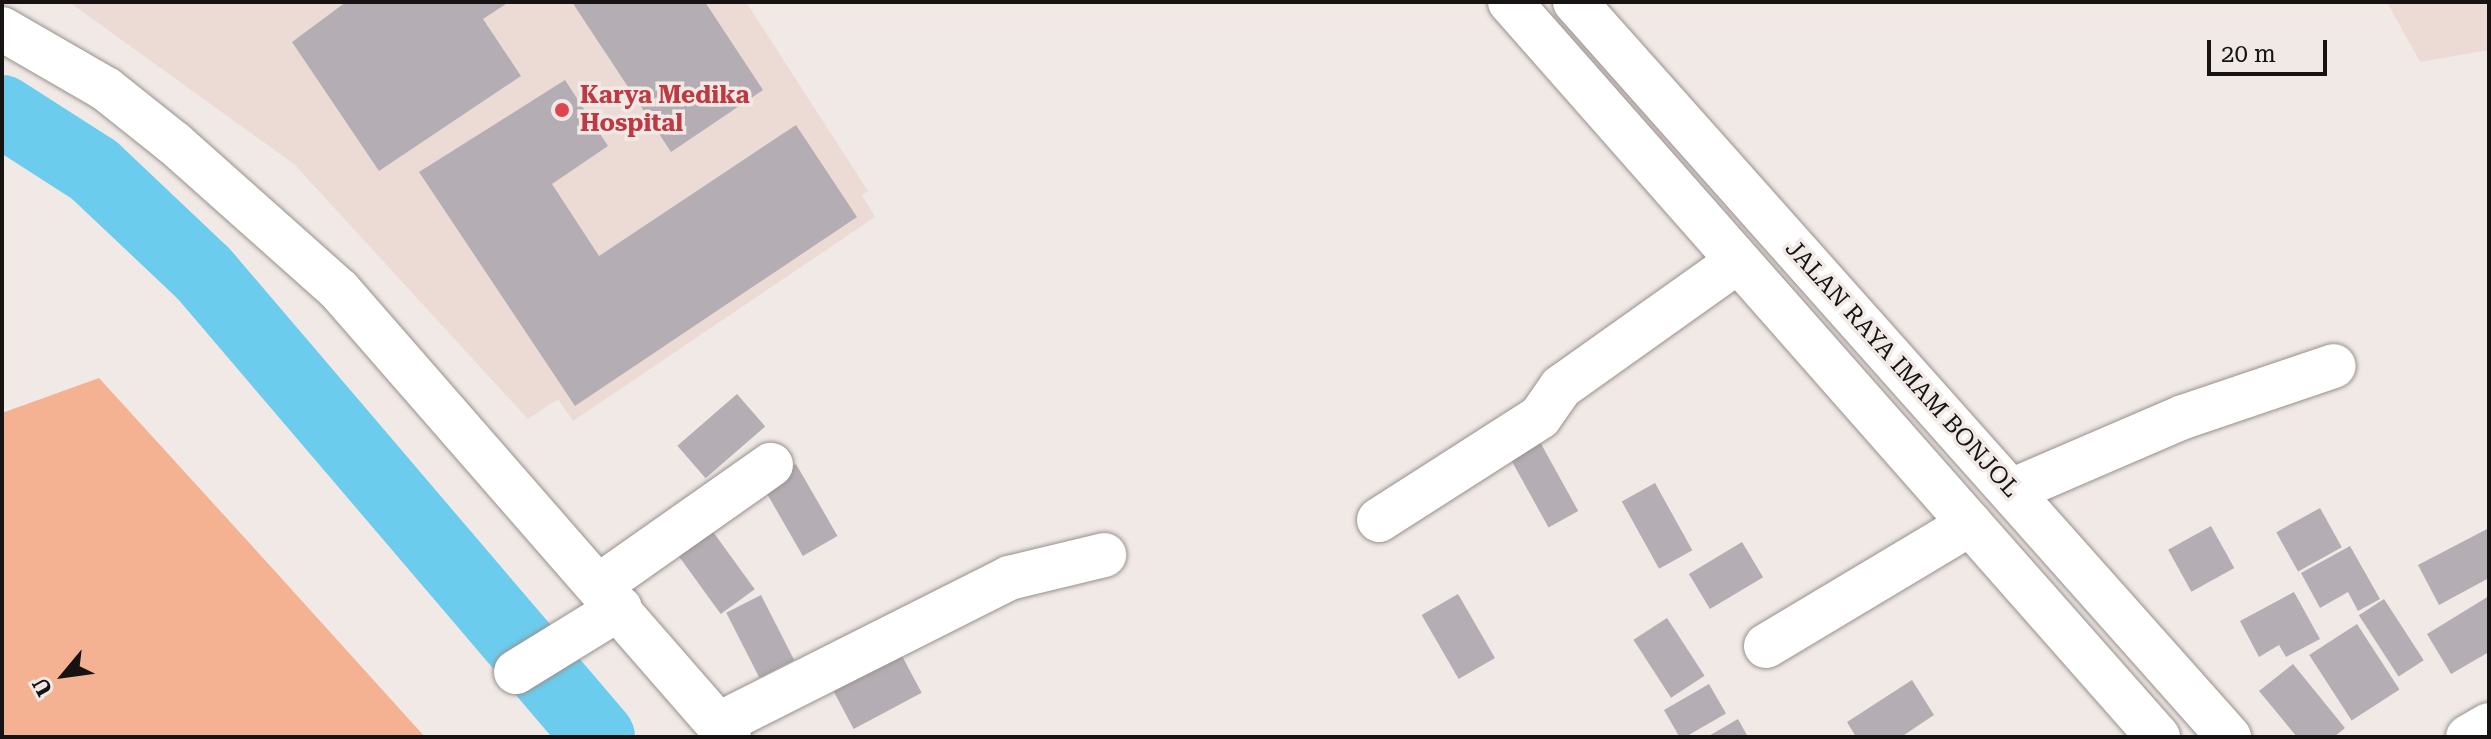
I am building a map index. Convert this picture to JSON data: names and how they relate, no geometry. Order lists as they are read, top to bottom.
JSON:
{
  "streets": {
    "main road": ["JALAN RAYA IMAM BONJOL"]
  },
  "places": ["Karya Medika Hospital"],
  "scale_bar": "20 m",
  "north": "bottom left"
}
